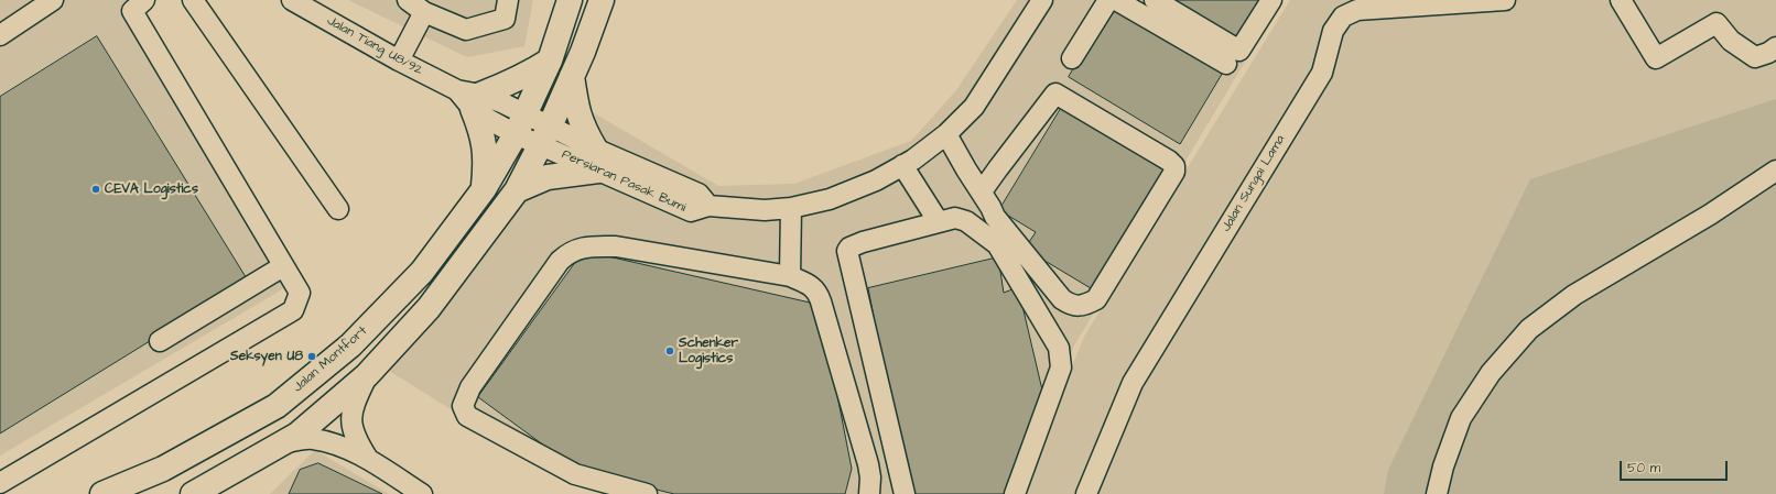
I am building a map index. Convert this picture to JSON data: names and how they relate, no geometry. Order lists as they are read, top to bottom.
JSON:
{
  "streets": {
    "main road": ["Jalan Montfort"],
    "street": ["Jalan Tiang U8/92", "Persiaran Pasak Bumi", "Jalan Sungai Lama"]
  },
  "crossings": [
    ["Jalan Tiang U8/92", "Persiaran Pasak Bumi"],
    ["Jalan Tiang U8/92", "Jalan Montfort"]
  ],
  "places": ["CEVA Logistics", "Schenker Logistics", "Seksyen U8"],
  "scale_bar": "50 m"
}
